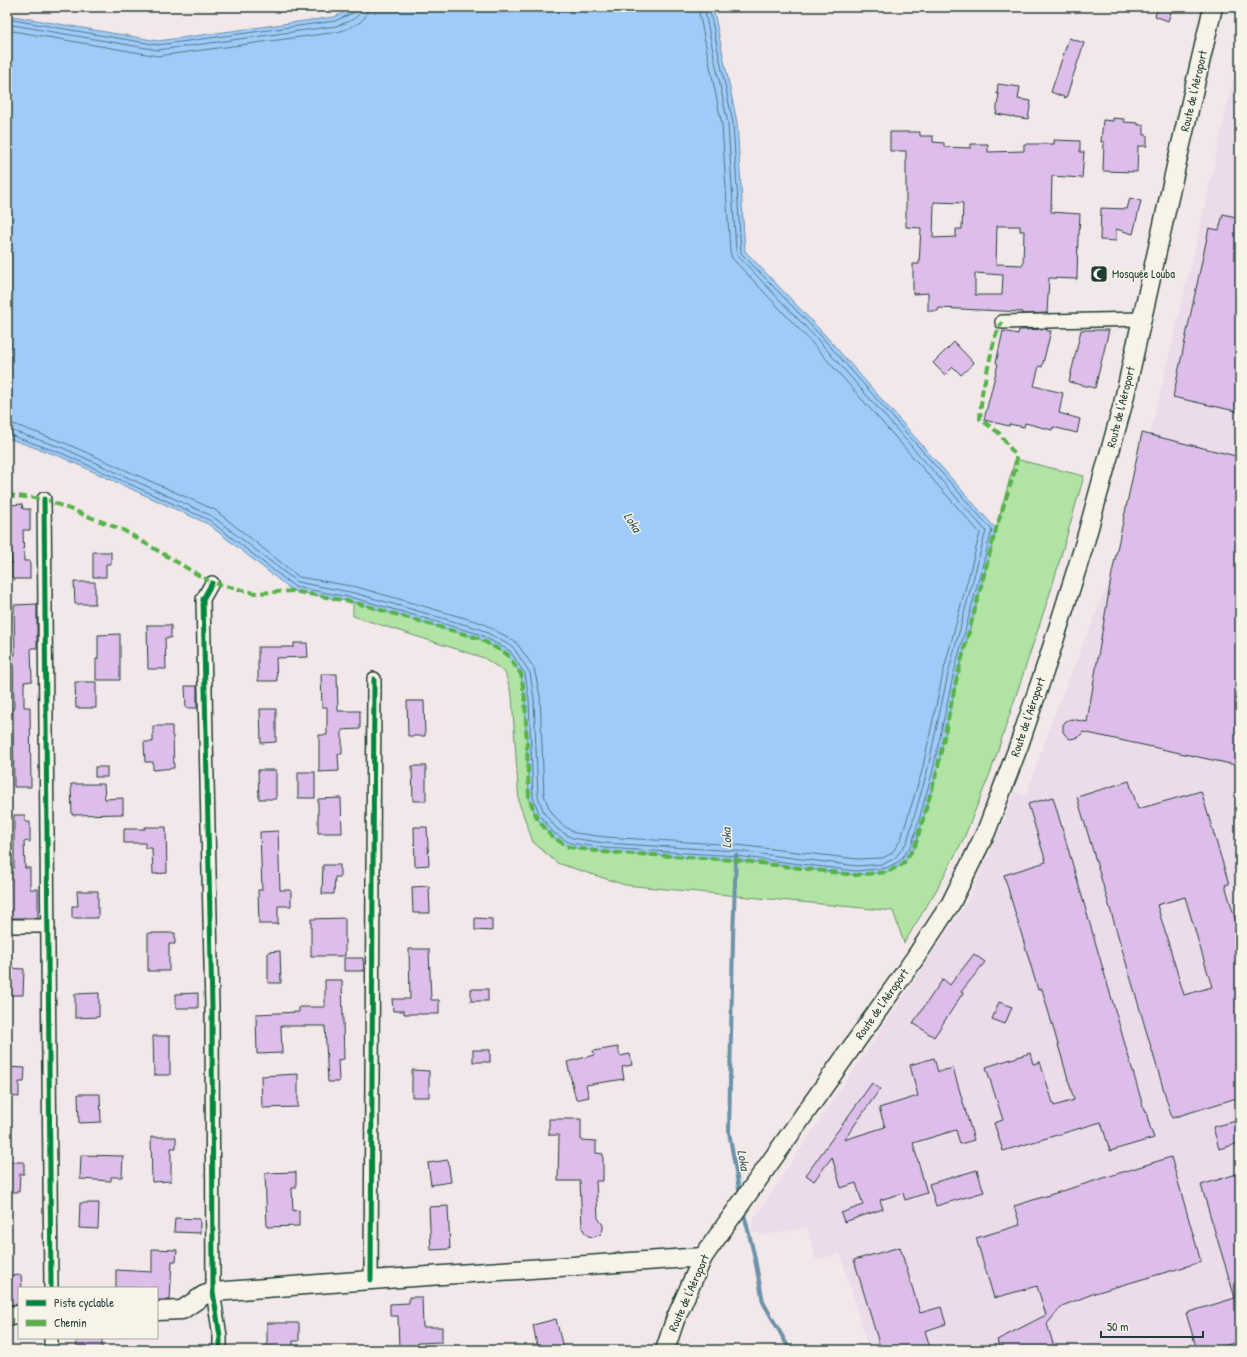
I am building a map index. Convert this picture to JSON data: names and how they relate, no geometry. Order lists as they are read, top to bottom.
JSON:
{
  "streets": {
    "main road": ["Route de l'Aéroport"]
  },
  "water": ["Loka"],
  "places": {
    "mosque": ["Mosquée Louba"]
  },
  "legend": ["Piste cyclable", "Chemin"],
  "scale_bar": "50 m"
}
